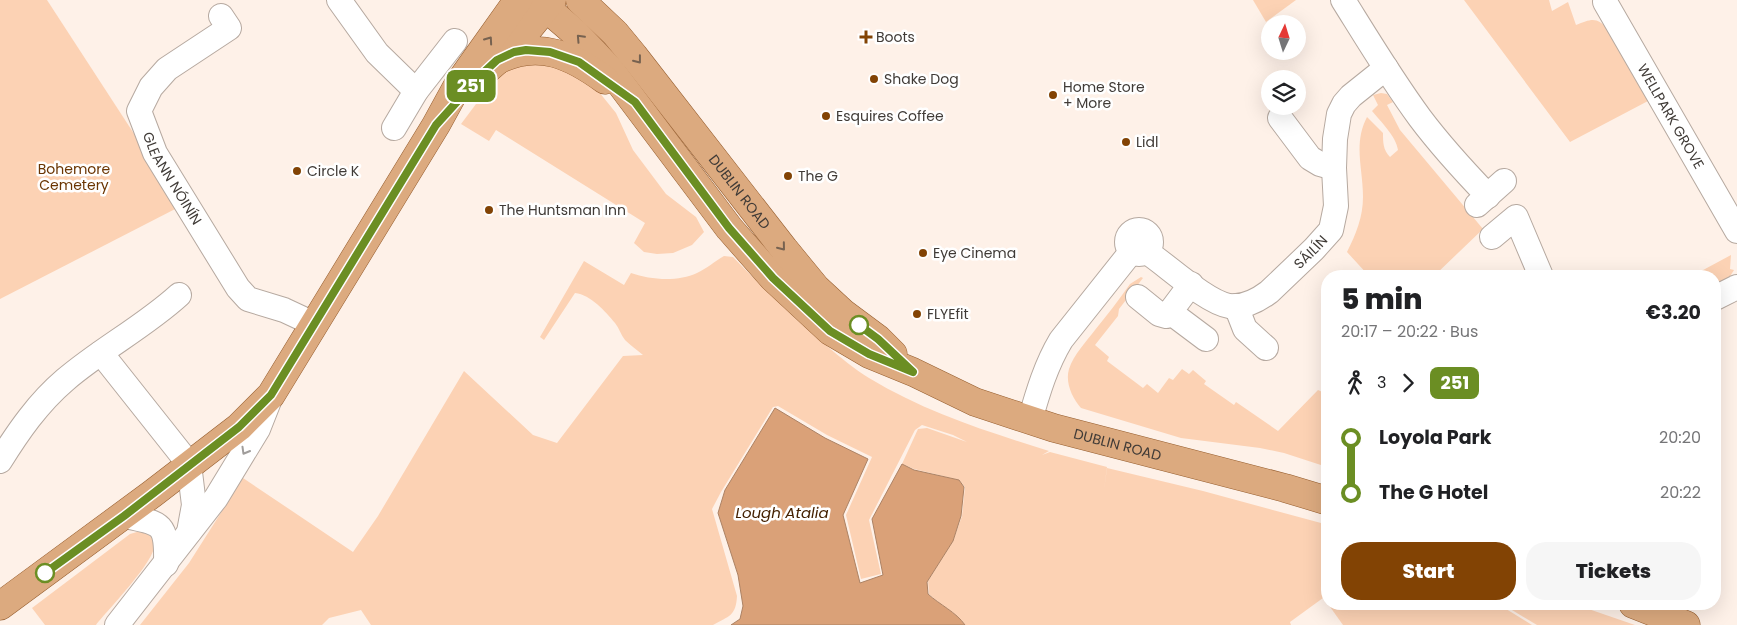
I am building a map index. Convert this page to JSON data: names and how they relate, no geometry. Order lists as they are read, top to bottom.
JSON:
{
  "streets": {
    "main road": ["DUBLIN ROAD"],
    "street": ["WELLPARK GROVE", "GLEANN NÓINÍN", "SÁILÍN"]
  },
  "water": ["Lough Atalia"],
  "parks": ["Bohemore Cemetery"],
  "places": {
    "health": ["Boots"],
    "other": [
      "Shake Dog",
      "Home Store + More",
      "Esquires Coffee",
      "Lidl",
      "Circle K",
      "The G",
      "The Huntsman Inn",
      "Eye Cinema",
      "FLYEfit"
    ]
  },
  "lines": ["bus line 251"],
  "north": "top",
  "page": {
    "on_map": "251",
    "heading": ["5 min", "20:17 – 20:22 · Bus", "€3.20"],
    "legs": ["3", "251"],
    "list": [
      {
        "name": "Loyola Park",
        "value": "20:20"
      },
      {
        "name": "The G Hotel",
        "value": "20:22"
      }
    ],
    "buttons": ["Start", "Tickets"]
  }
}
